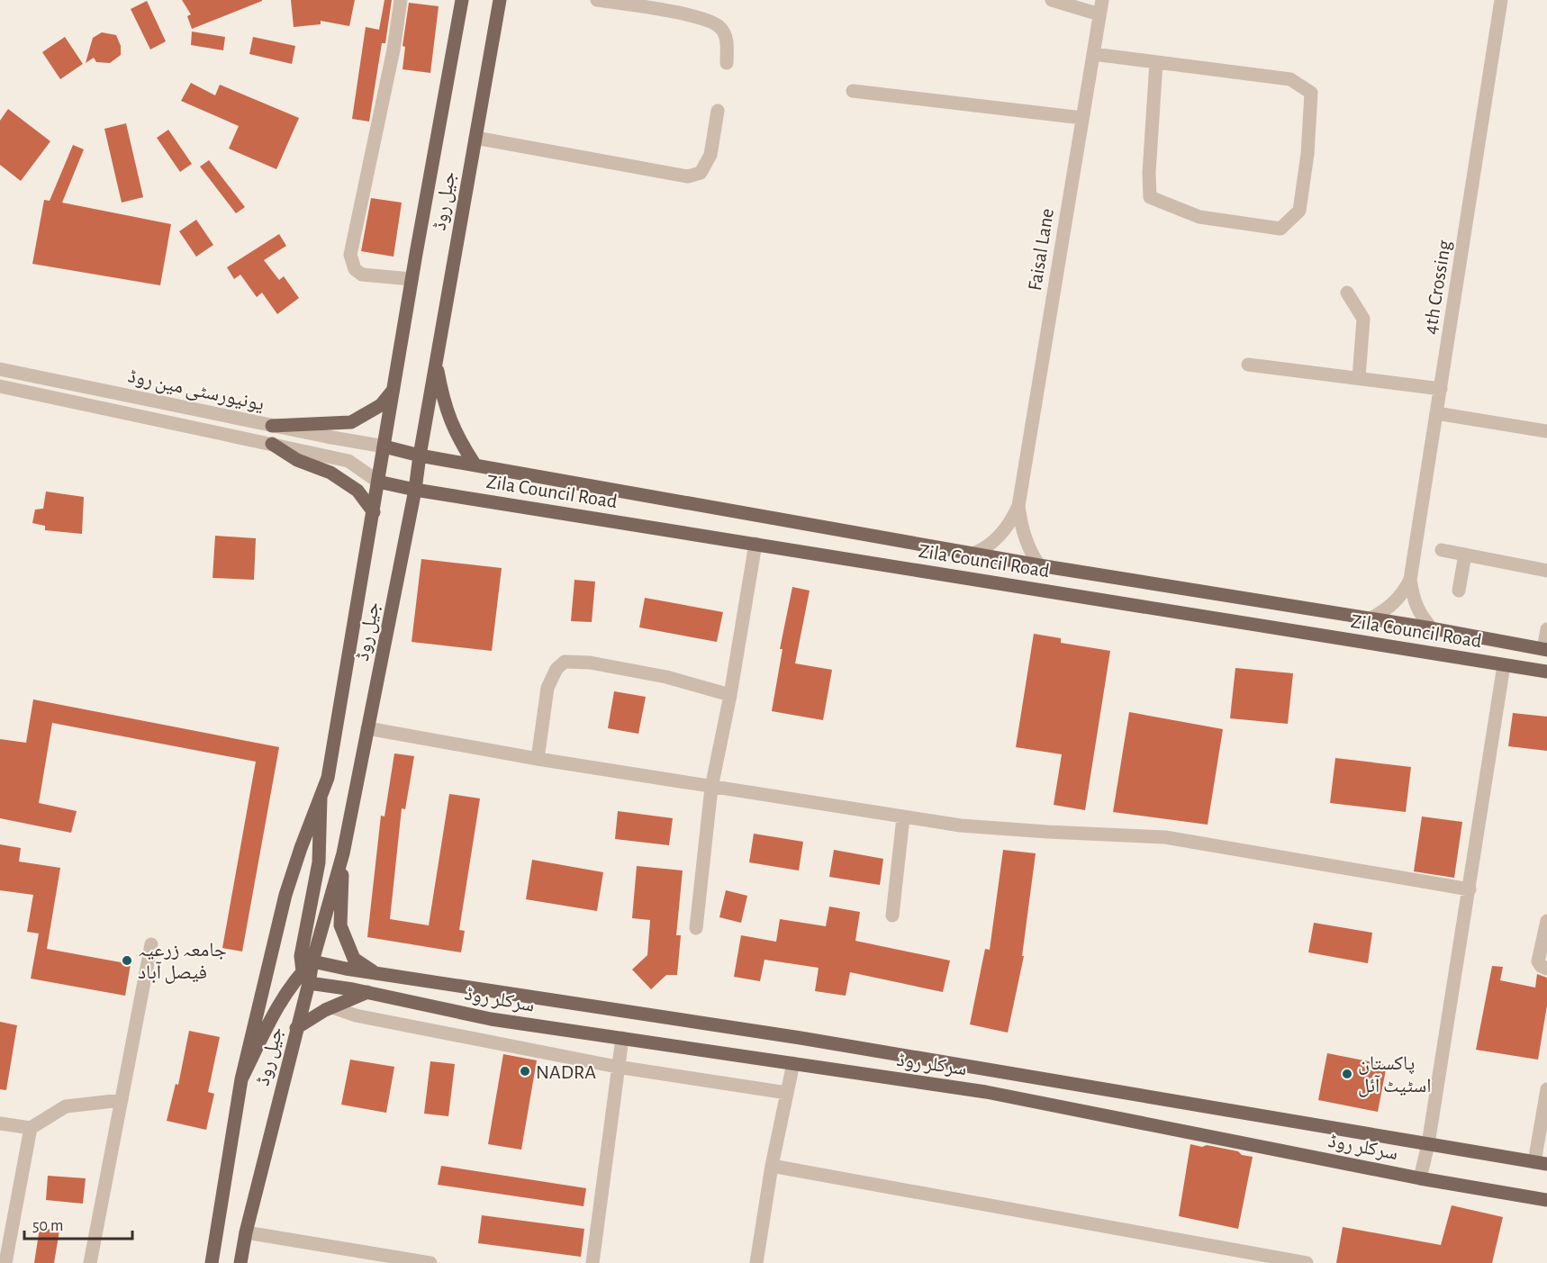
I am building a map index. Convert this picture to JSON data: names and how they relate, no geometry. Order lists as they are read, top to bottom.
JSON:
{
  "streets": {
    "main road": ["جیل روڈ", "Zila Council Road", "سرکلر روڈ"],
    "street": ["Faisal Lane", "4th Crossing", "یونیورسٹی مین روڈ"]
  },
  "crossings": [
    ["جیل روڈ", "یونیورسٹی مین روڈ"],
    ["جیل روڈ", "Zila Council Road"],
    ["جیل روڈ", "سرکلر روڈ"],
    ["Faisal Lane", "Zila Council Road"],
    ["4th Crossing", "Zila Council Road"],
    ["یونیورسٹی مین روڈ", "Zila Council Road"]
  ],
  "places": ["جامعہ زرعیہ فیصل آباد", "NADRA", "پاکستان اسٹیٹ آئل"],
  "scale_bar": "50 m"
}
